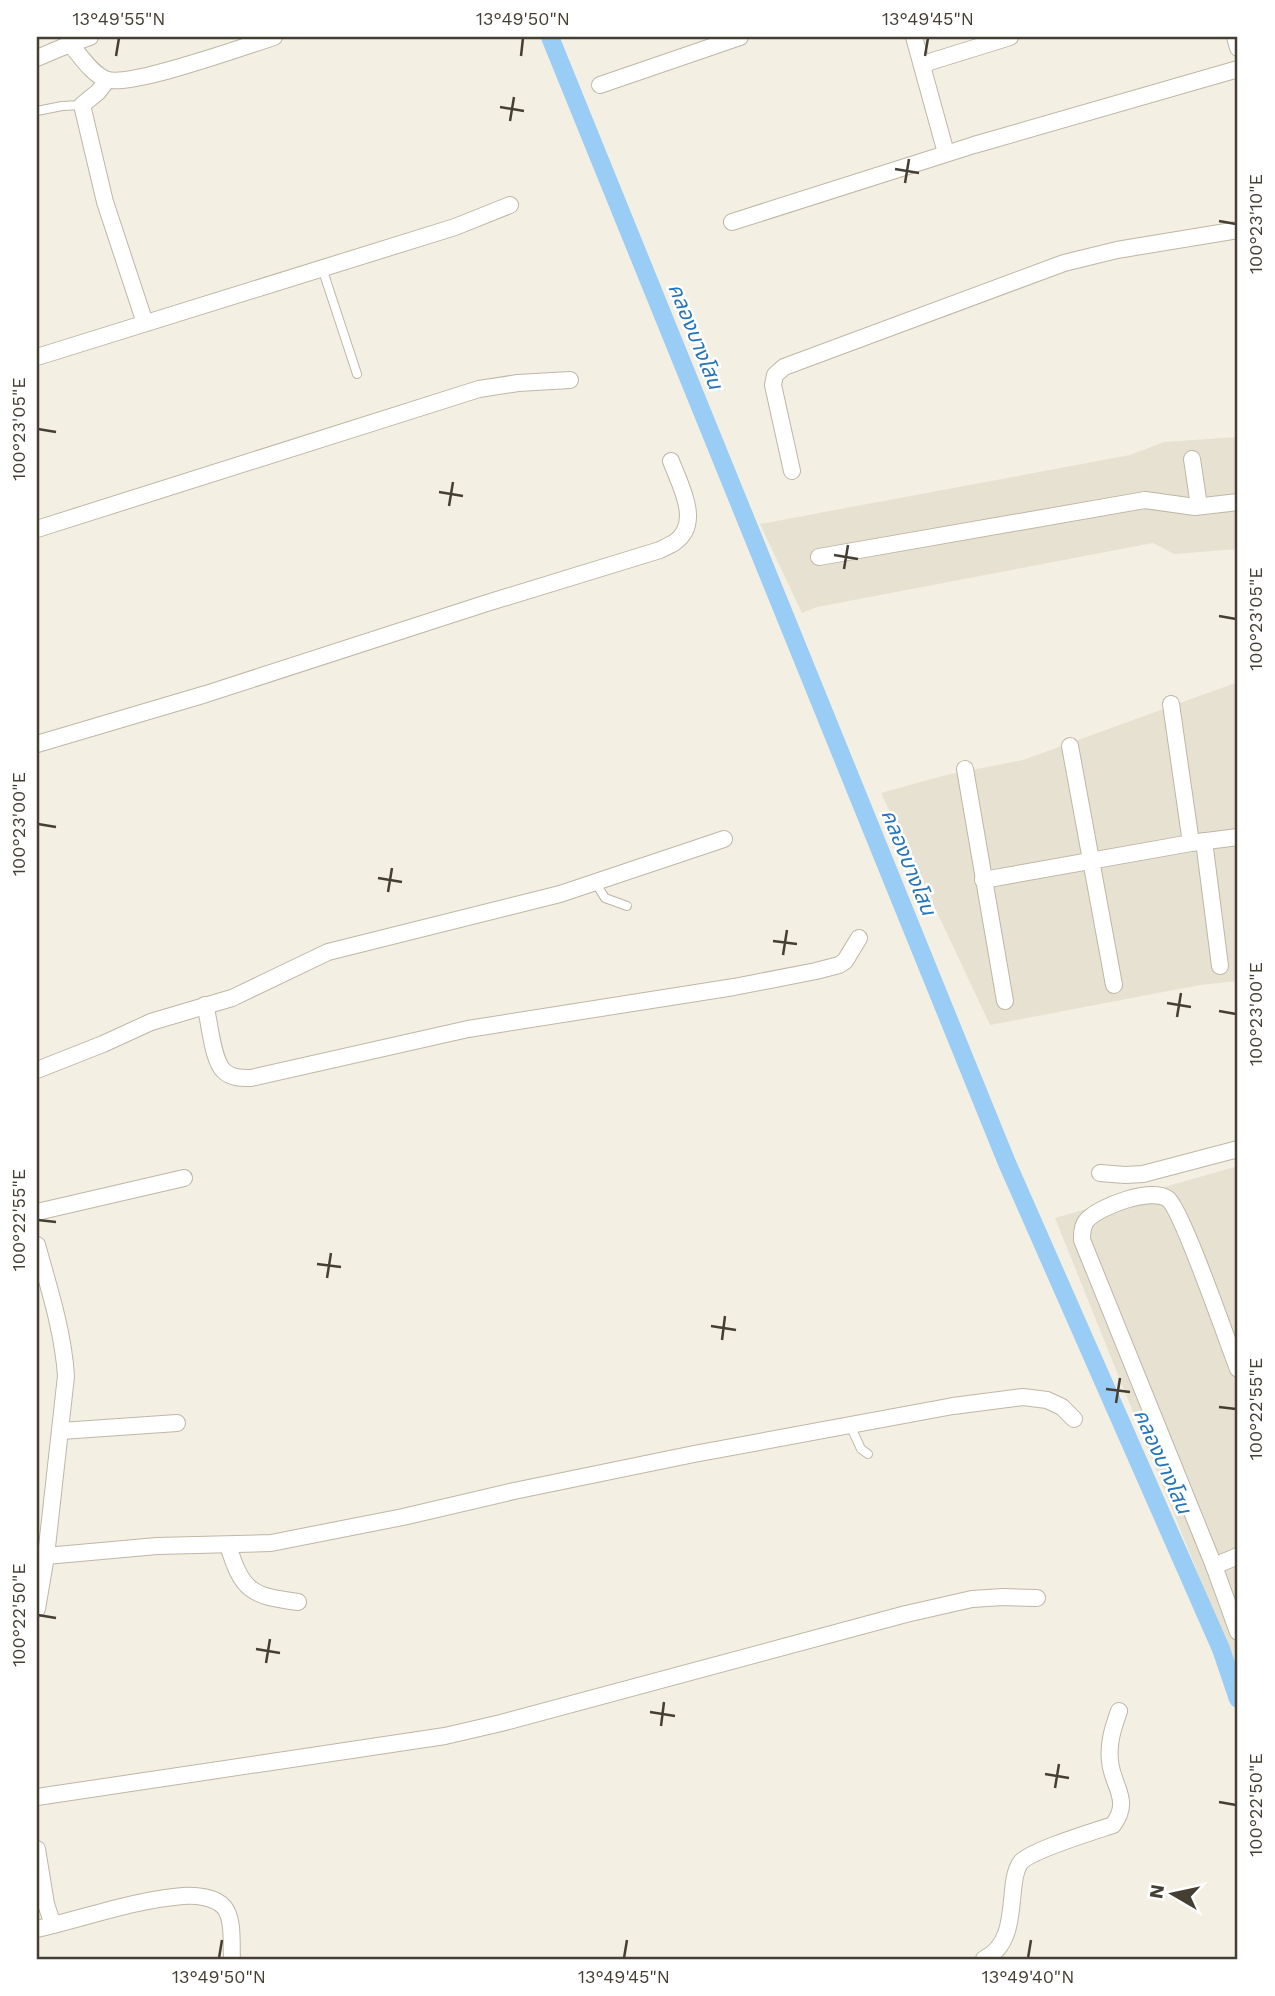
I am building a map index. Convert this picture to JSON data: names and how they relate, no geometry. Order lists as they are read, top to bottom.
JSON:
{
  "water": ["คลองบางโสน"],
  "north": "left",
  "coordinates": [
    "13°49'55\"N",
    "13°49'50\"N",
    "13°49'45\"N",
    "100°23'10\"E",
    "100°23'05\"E",
    "100°23'00\"E",
    "100°22'55\"E",
    "100°22'50\"E",
    "13°49'40\"N"
  ]
}
